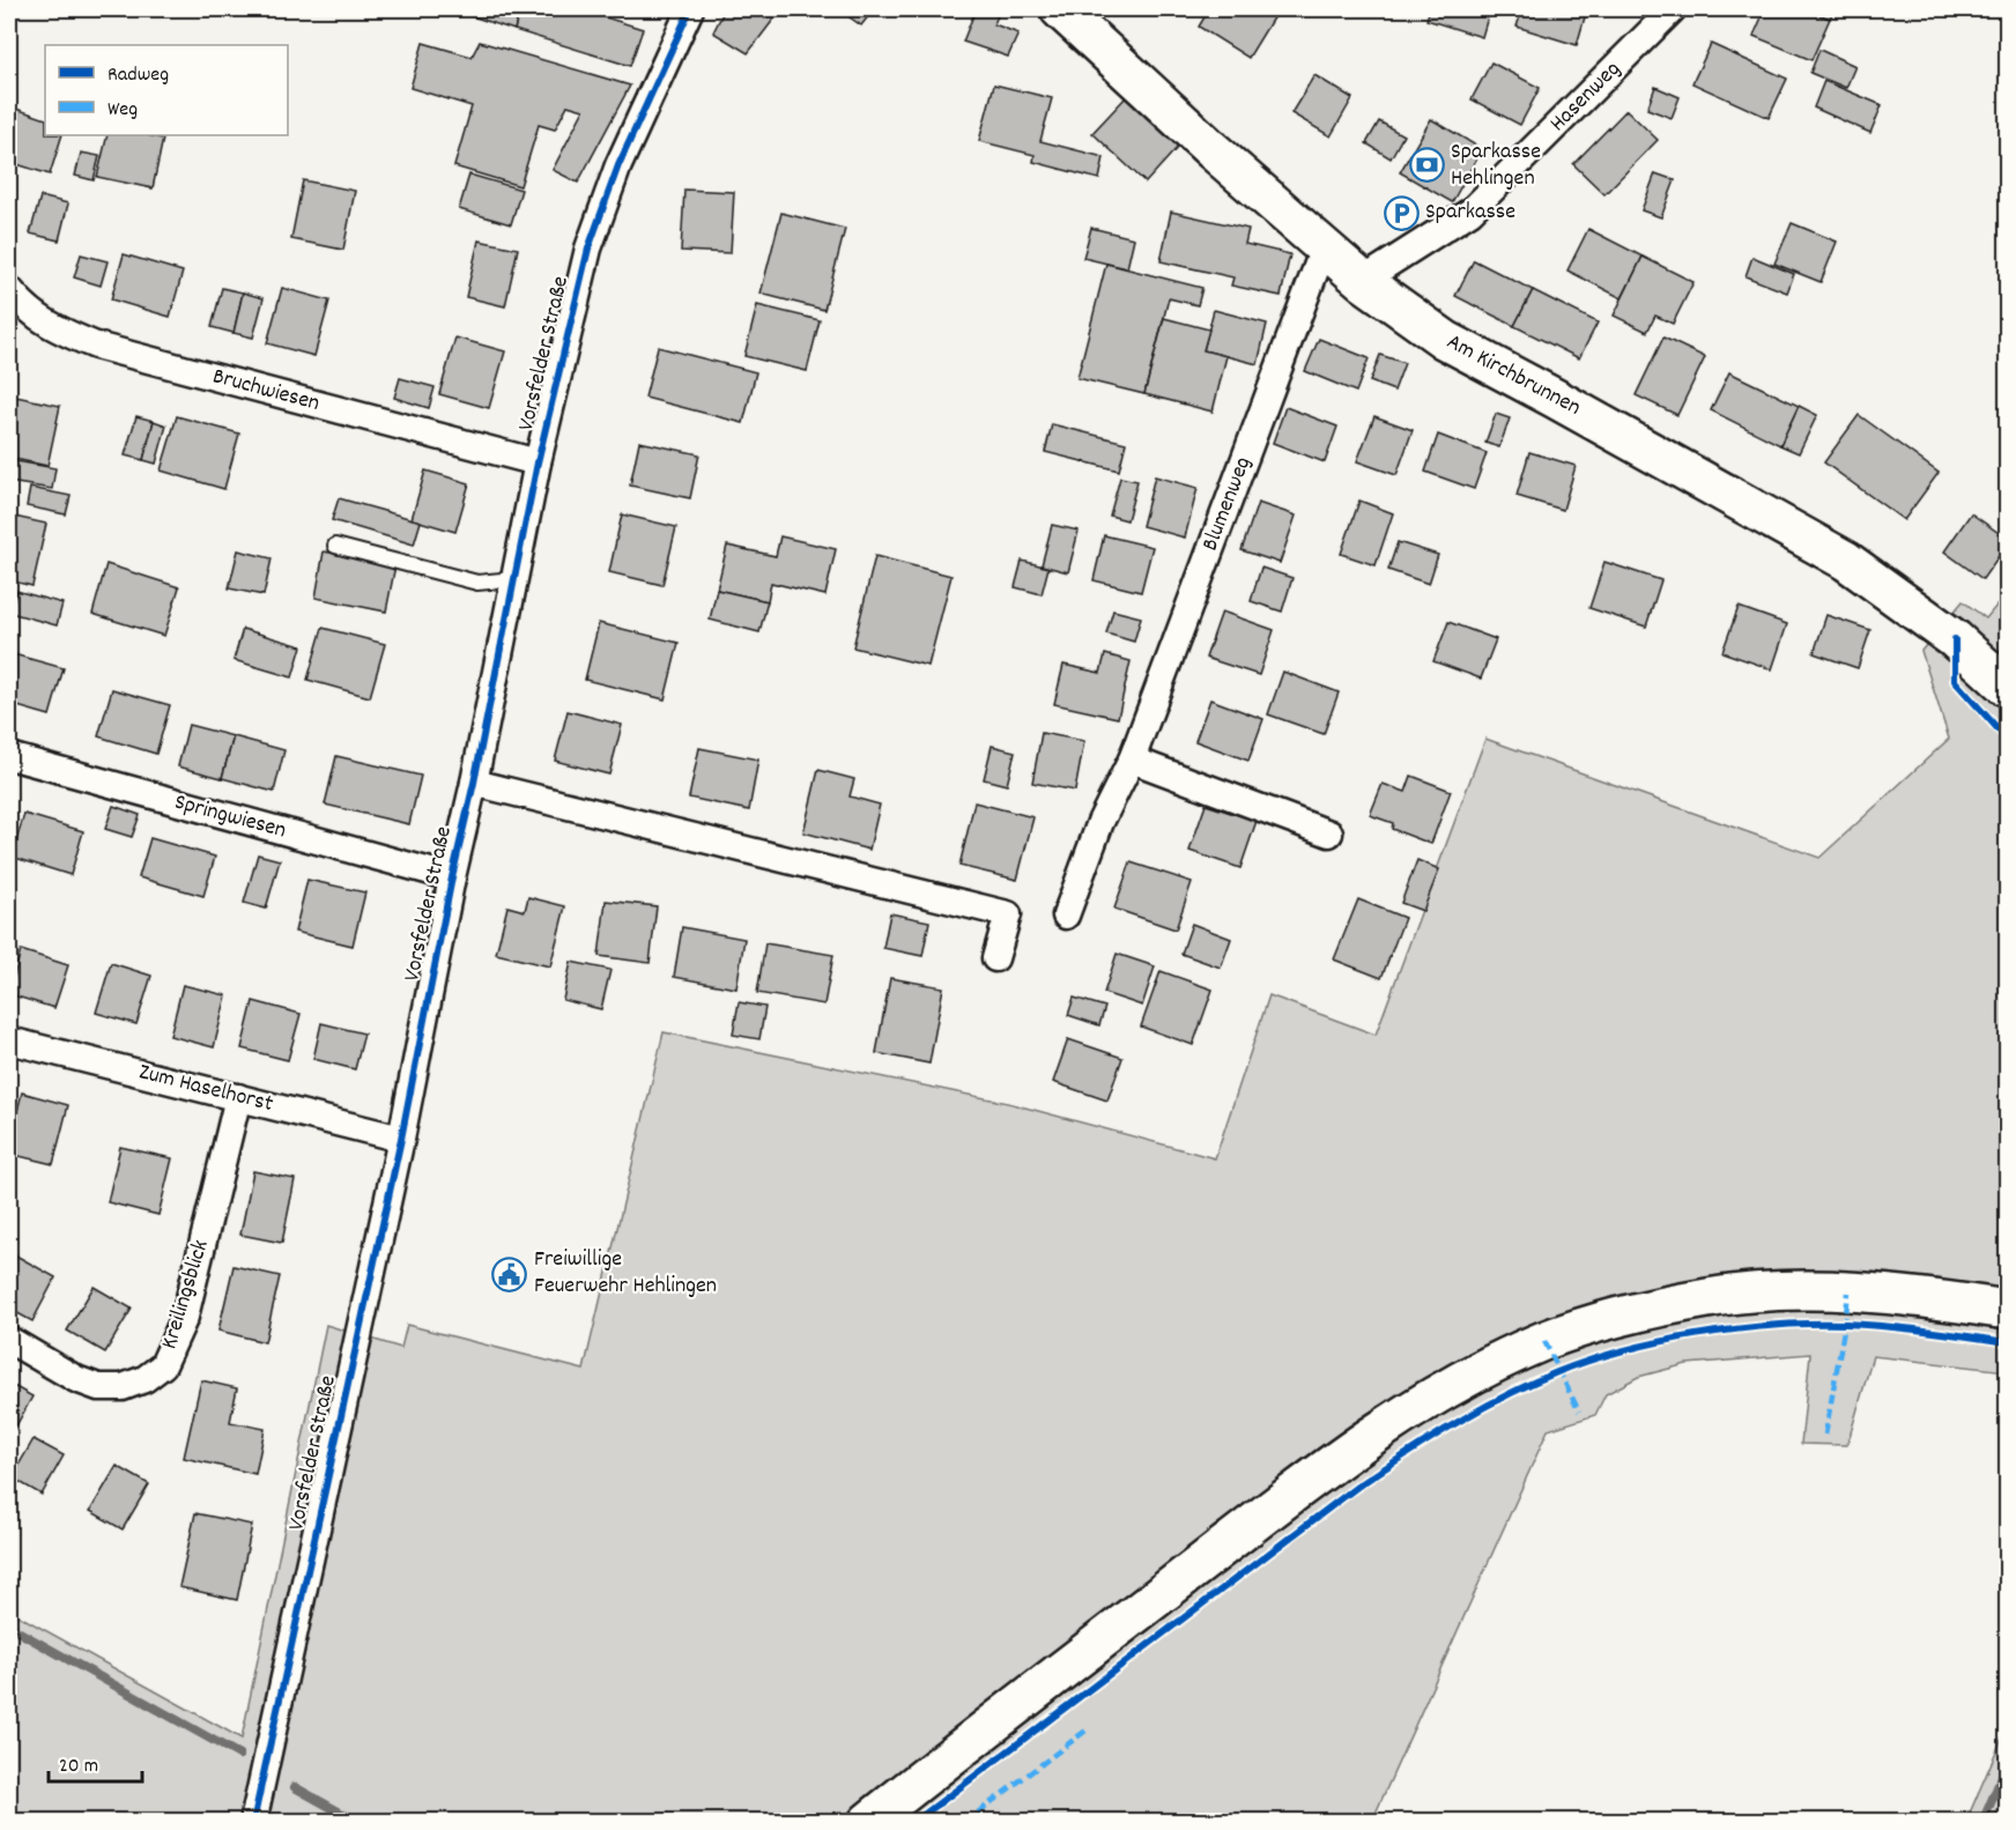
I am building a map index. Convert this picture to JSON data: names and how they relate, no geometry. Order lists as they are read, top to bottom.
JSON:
{
  "streets": {
    "main road": ["Am Kirchbrunnen"],
    "street": [
      "Hasenweg",
      "Vorsfelder Straße",
      "Bruchwiesen",
      "Blumenweg",
      "Springwiesen",
      "Zum Haselhorst",
      "Kreilingsblick"
    ]
  },
  "crossings": [
    ["Hasenweg", "Am Kirchbrunnen"],
    ["Vorsfelder Straße", "Bruchwiesen"],
    ["Vorsfelder Straße", "Springwiesen"],
    ["Vorsfelder Straße", "Zum Haselhorst"],
    ["Am Kirchbrunnen", "Blumenweg"],
    ["Zum Haselhorst", "Kreilingsblick"]
  ],
  "places": {
    "bank": ["Sparkasse Hehlingen"],
    "parking": ["Sparkasse"],
    "public building": ["Freiwillige Feuerwehr Hehlingen"]
  },
  "legend": ["Radweg", "Weg"],
  "scale_bar": "20 m"
}
